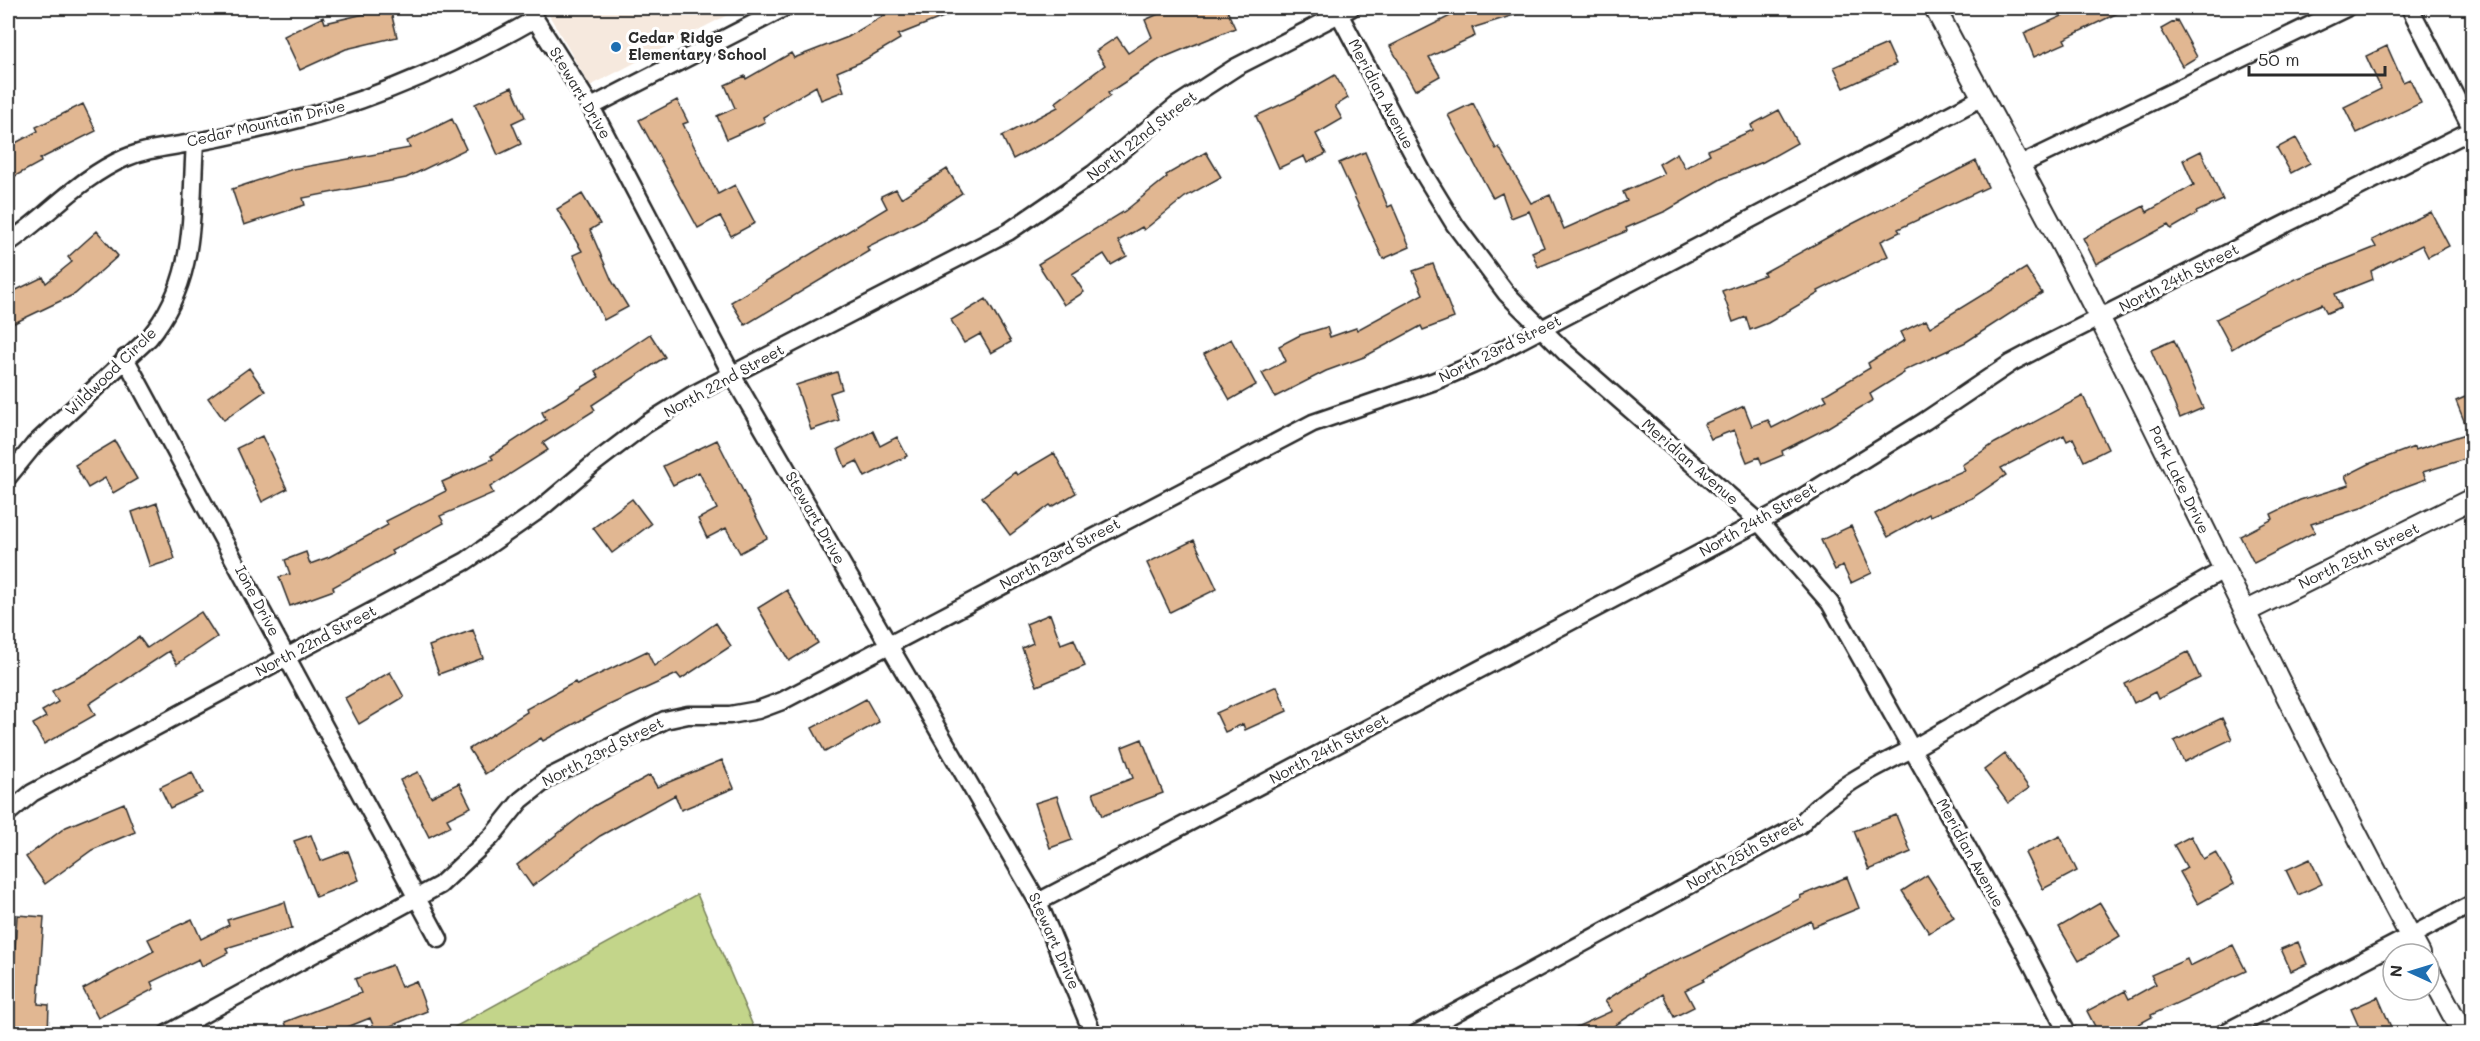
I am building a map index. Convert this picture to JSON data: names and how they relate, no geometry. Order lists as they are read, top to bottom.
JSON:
{
  "streets": {
    "street": [
      "Stewart Drive",
      "Meridian Avenue",
      "Cedar Mountain Drive",
      "North 22nd Street",
      "North 24th Street",
      "North 23rd Street",
      "Wildwood Circle",
      "Park Lake Drive",
      "North 25th Street",
      "Ione Drive"
    ]
  },
  "crossings": [
    ["Stewart Drive", "Cedar Mountain Drive"],
    ["Stewart Drive", "North 22nd Street"],
    ["Stewart Drive", "North 24th Street"],
    ["Stewart Drive", "North 23rd Street"],
    ["Meridian Avenue", "North 22nd Street"],
    ["Meridian Avenue", "North 24th Street"],
    ["Meridian Avenue", "North 23rd Street"],
    ["Meridian Avenue", "North 25th Street"],
    ["Cedar Mountain Drive", "Wildwood Circle"],
    ["North 22nd Street", "Ione Drive"],
    ["North 24th Street", "Park Lake Drive"],
    ["North 23rd Street", "Park Lake Drive"],
    ["North 23rd Street", "Ione Drive"],
    ["Wildwood Circle", "Ione Drive"],
    ["Park Lake Drive", "North 25th Street"]
  ],
  "places": ["Cedar Ridge Elementary School"],
  "scale_bar": "50 m",
  "north": "left"
}
